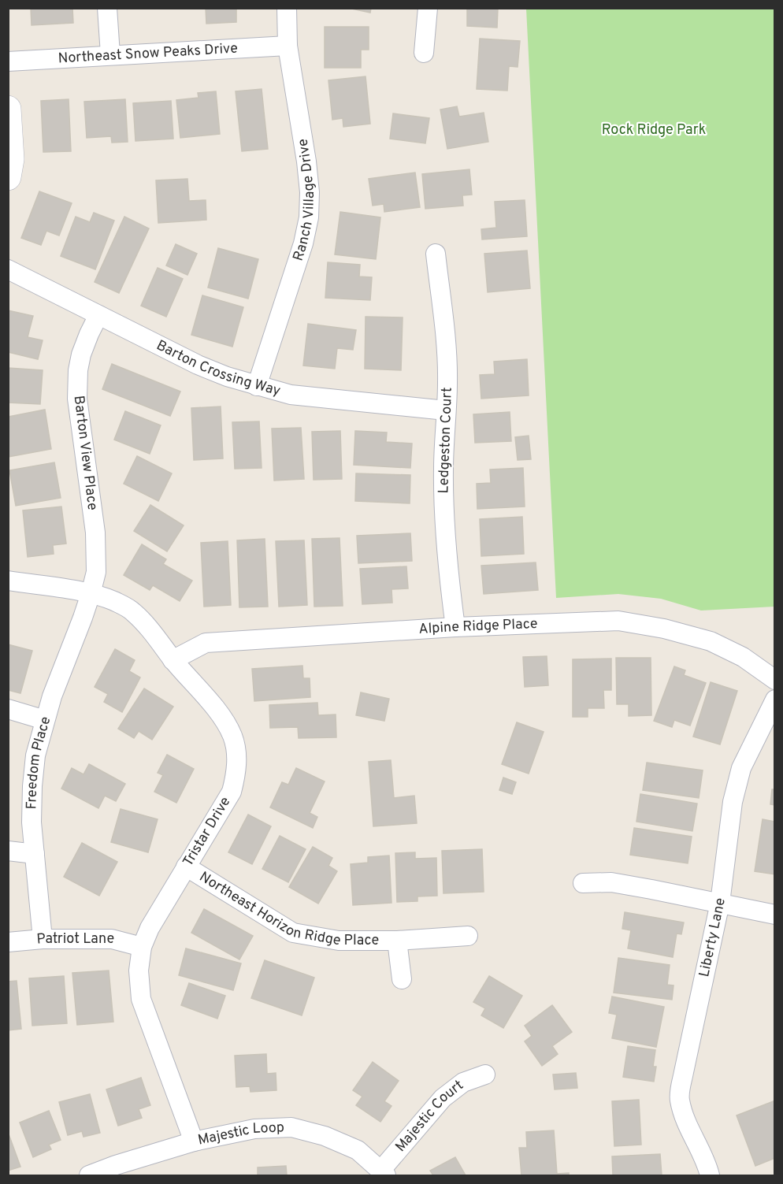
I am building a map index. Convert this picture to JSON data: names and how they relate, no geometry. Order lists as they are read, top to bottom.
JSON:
{
  "streets": {
    "street": [
      "Northeast Snow Peaks Drive",
      "Ranch Village Drive",
      "Barton Crossing Way",
      "Ledgeston Court",
      "Barton View Place",
      "Alpine Ridge Place",
      "Freedom Place",
      "Tristar Drive",
      "Northeast Horizon Ridge Place",
      "Liberty Lane",
      "Patriot Lane",
      "Majestic Court",
      "Majestic Loop"
    ]
  },
  "crossings": [
    ["Northeast Snow Peaks Drive", "Ranch Village Drive"],
    ["Ranch Village Drive", "Barton Crossing Way"],
    ["Barton Crossing Way", "Ledgeston Court"],
    ["Barton Crossing Way", "Barton View Place"],
    ["Ledgeston Court", "Alpine Ridge Place"],
    ["Barton View Place", "Freedom Place"],
    ["Barton View Place", "Tristar Drive"],
    ["Alpine Ridge Place", "Tristar Drive"],
    ["Freedom Place", "Tristar Drive"],
    ["Freedom Place", "Patriot Lane"],
    ["Tristar Drive", "Northeast Horizon Ridge Place"],
    ["Tristar Drive", "Patriot Lane"],
    ["Tristar Drive", "Majestic Loop"],
    ["Majestic Court", "Majestic Loop"]
  ],
  "parks": ["Rock Ridge Park"]
}
